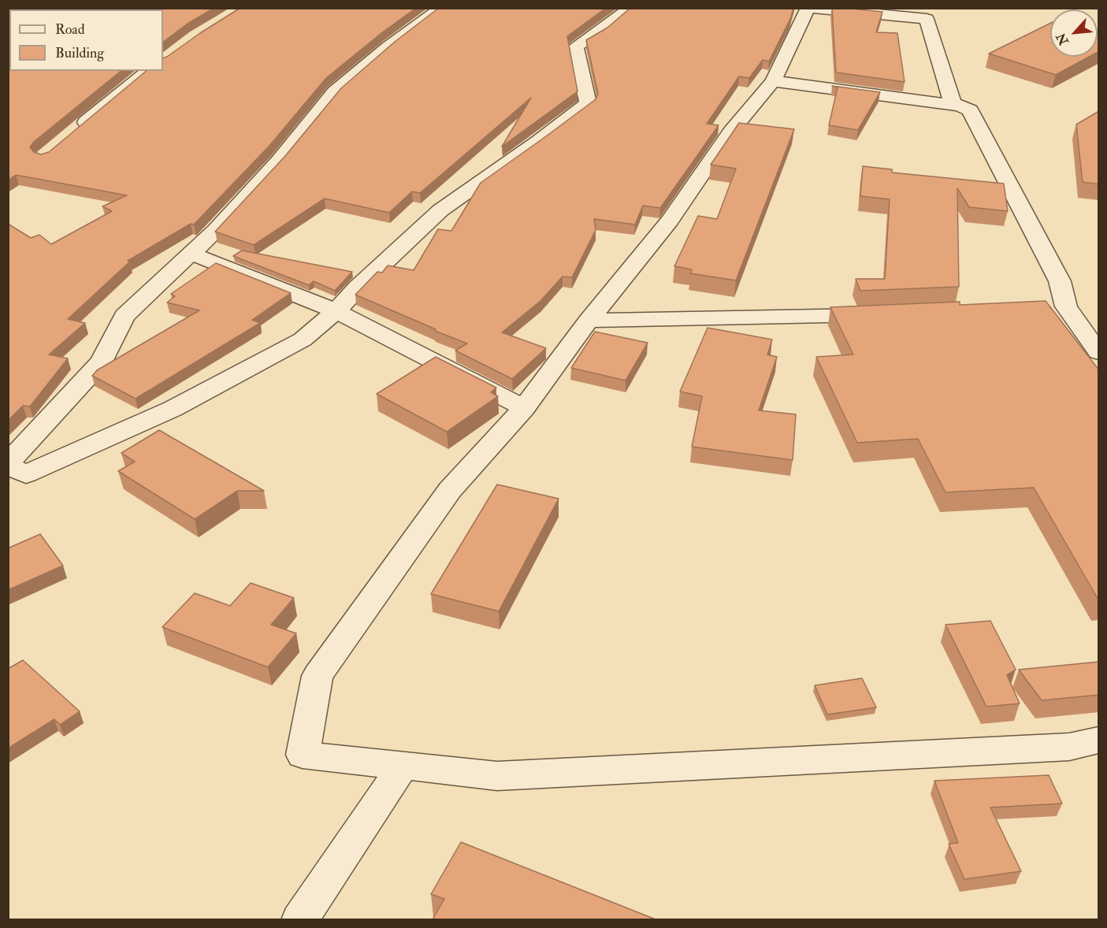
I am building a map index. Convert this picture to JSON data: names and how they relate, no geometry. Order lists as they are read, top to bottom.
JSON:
{
  "legend": ["Road", "Building"],
  "north": "bottom left"
}
